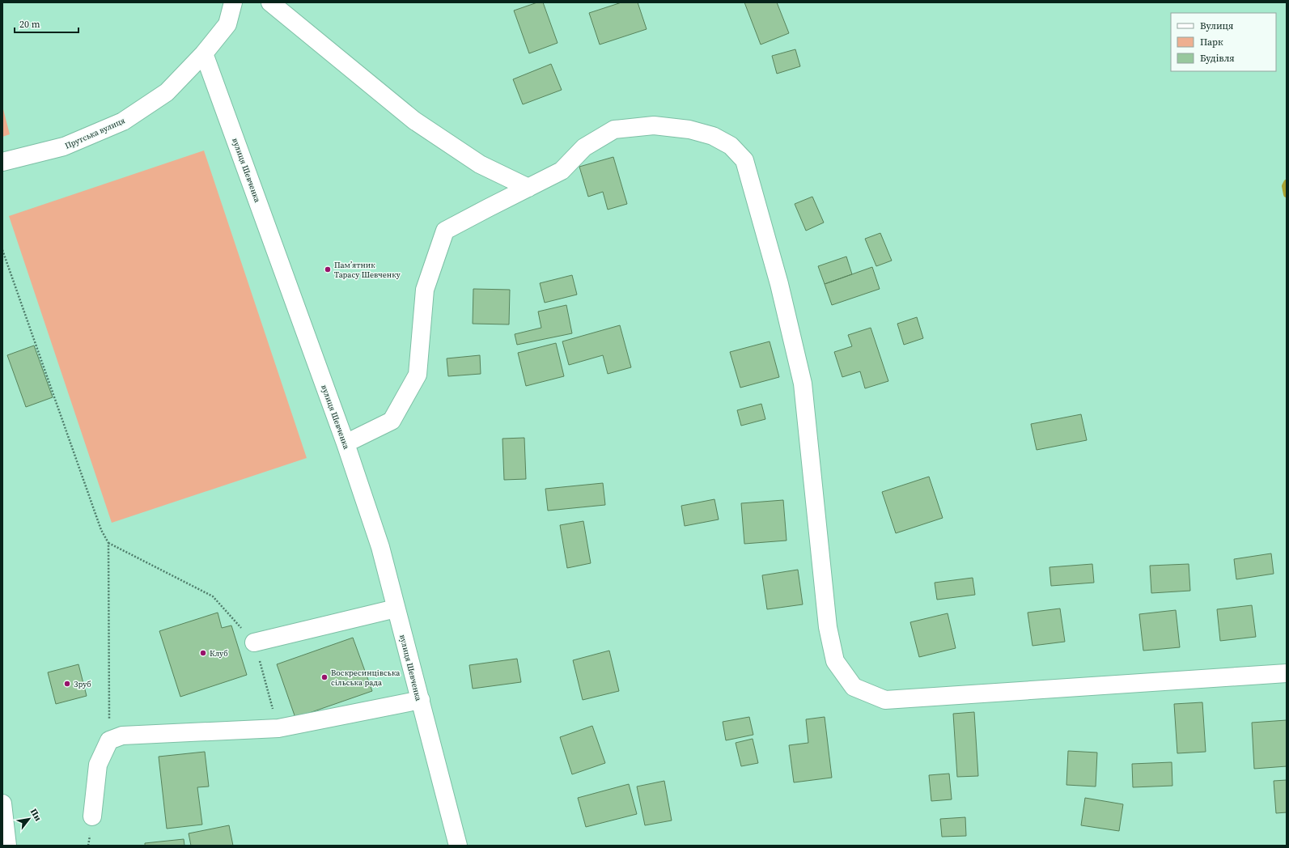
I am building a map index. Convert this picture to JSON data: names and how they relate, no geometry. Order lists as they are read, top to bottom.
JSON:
{
  "streets": {
    "street": ["Прутська вулиця", "вулиця Шевченка"]
  },
  "crossings": [
    ["Прутська вулиця", "вулиця Шевченка"]
  ],
  "places": [
    "Пам’ятник Тарасу Шевченку",
    "Клуб",
    "Воскресинцівська сільська рада",
    "Зруб"
  ],
  "legend": ["Вулиця", "Парк", "Будівля"],
  "scale_bar": "20 m",
  "north": "top right"
}
